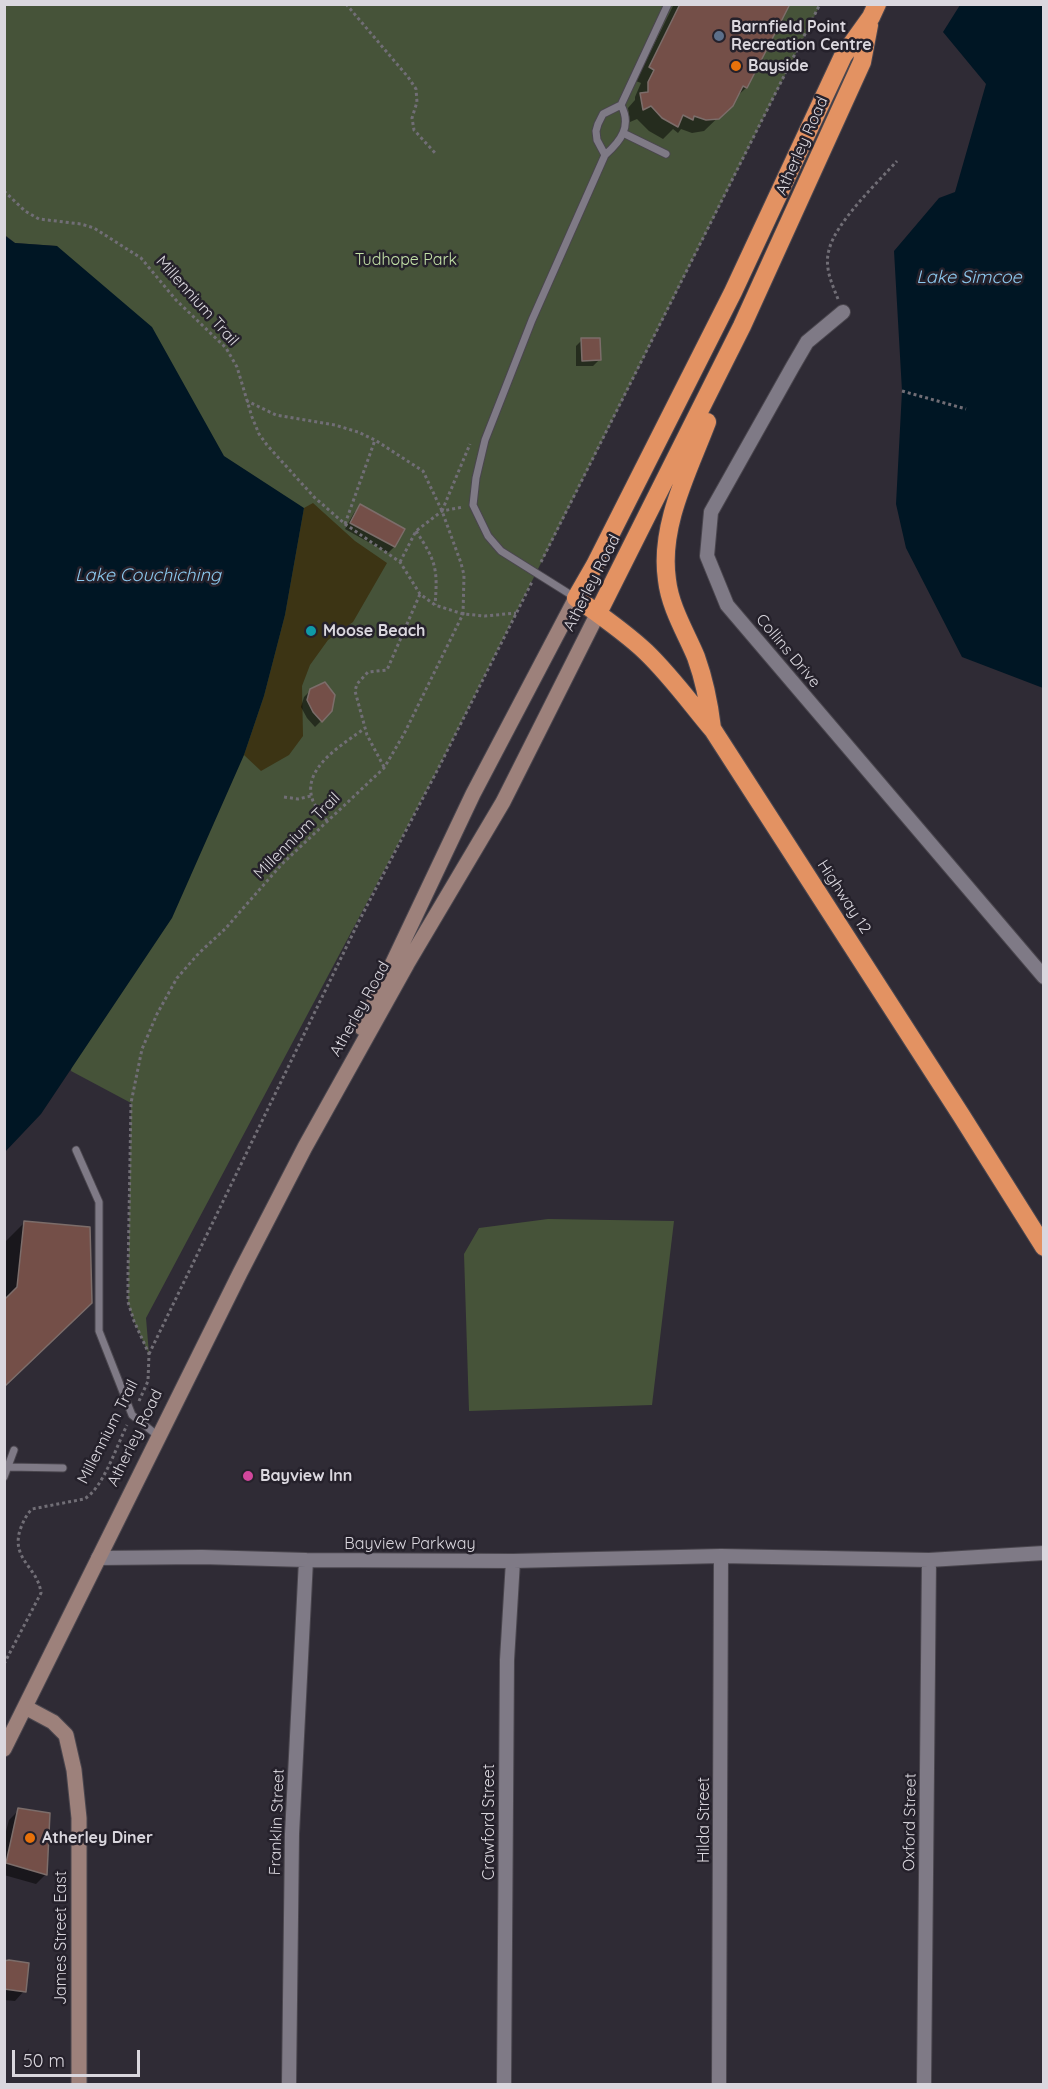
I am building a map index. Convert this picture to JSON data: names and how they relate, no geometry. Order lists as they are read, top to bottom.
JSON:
{
  "streets": {
    "highway": ["Atherley Road", "Highway 12"],
    "main road": ["James Street East"],
    "street": [
      "Collins Drive",
      "Bayview Parkway",
      "Hilda Street",
      "Franklin Street",
      "Crawford Street",
      "Oxford Street"
    ],
    "path": ["Millennium Trail"]
  },
  "crossings": [
    ["Atherley Road", "Highway 12"],
    ["Atherley Road", "Bayview Parkway"],
    ["Atherley Road", "James Street East"],
    ["Bayview Parkway", "Hilda Street"],
    ["Bayview Parkway", "Franklin Street"],
    ["Bayview Parkway", "Crawford Street"],
    ["Bayview Parkway", "Oxford Street"]
  ],
  "water": ["Lake Simcoe", "Lake Couchiching"],
  "parks": ["Tudhope Park"],
  "places": [
    "Barnfield Point Recreation Centre",
    "Bayside",
    "Moose Beach",
    "Bayview Inn",
    "Atherley Diner"
  ],
  "scale_bar": "50 m"
}
